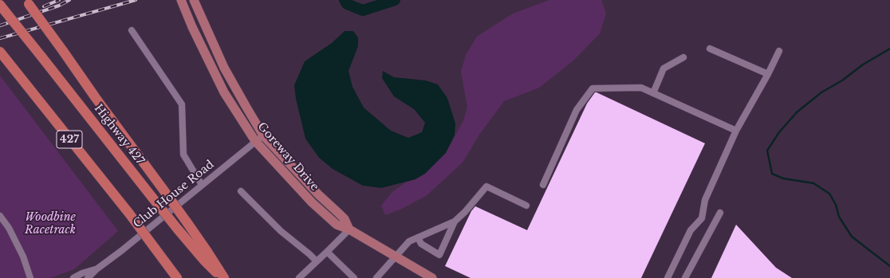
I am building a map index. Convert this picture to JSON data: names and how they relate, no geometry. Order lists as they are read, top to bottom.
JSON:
{
  "streets": {
    "highway": ["Highway 427", "427"],
    "main road": ["Goreway Drive"],
    "street": ["Club House Road"]
  },
  "crossings": [
    ["Goreway Drive", "Club House Road"]
  ],
  "parks": ["Woodbine Racetrack"]
}
